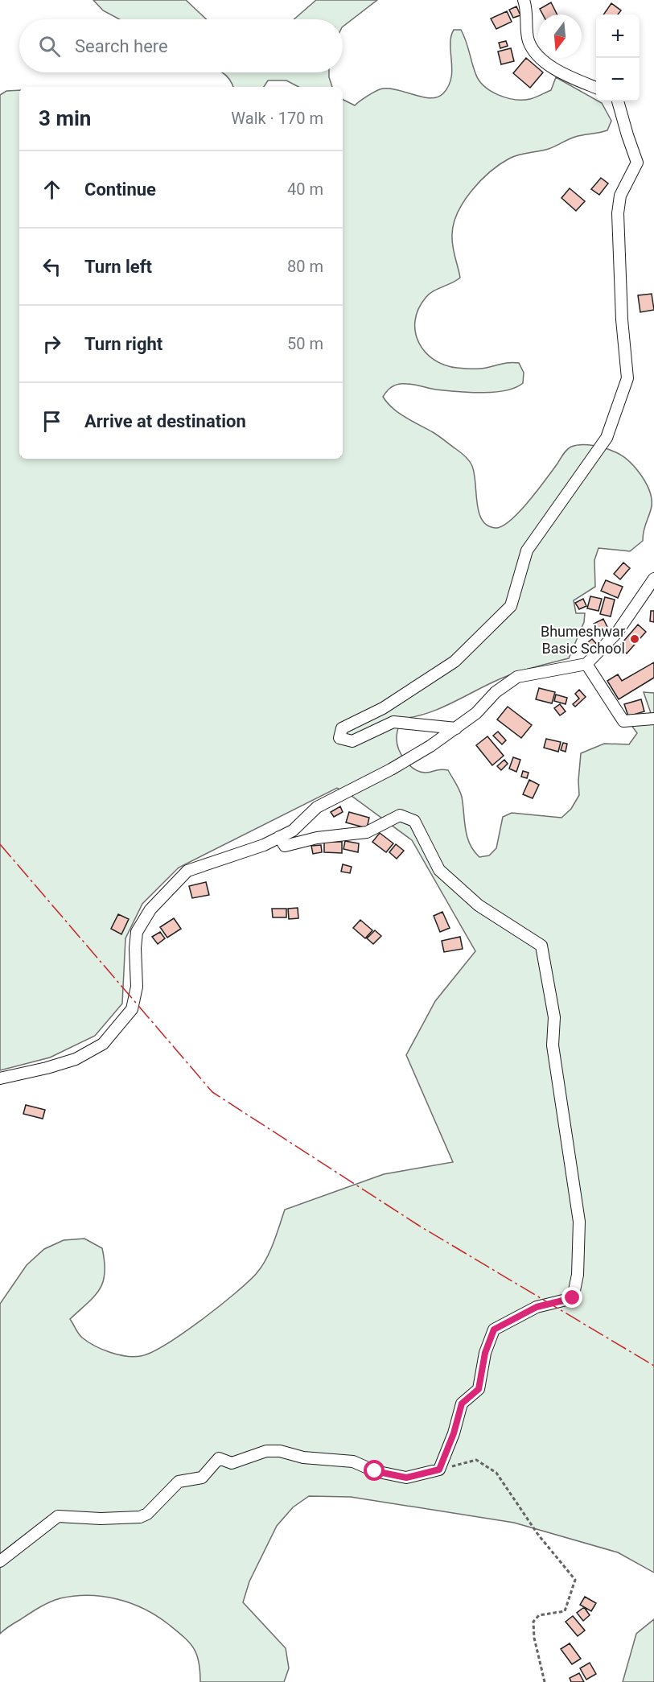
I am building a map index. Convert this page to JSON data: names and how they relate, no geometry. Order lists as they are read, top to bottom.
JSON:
{
  "places": ["Bhumeshwar Basic School"],
  "north": "bottom",
  "page": {
    "map_buttons": ["+", "−"],
    "search": "Search here",
    "heading": ["3 min", "Walk · 170 m"],
    "list": [
      ["Continue", "40 m"],
      ["Turn left", "80 m"],
      ["Turn right", "50 m"],
      "Arrive at destination"
    ]
  }
}
